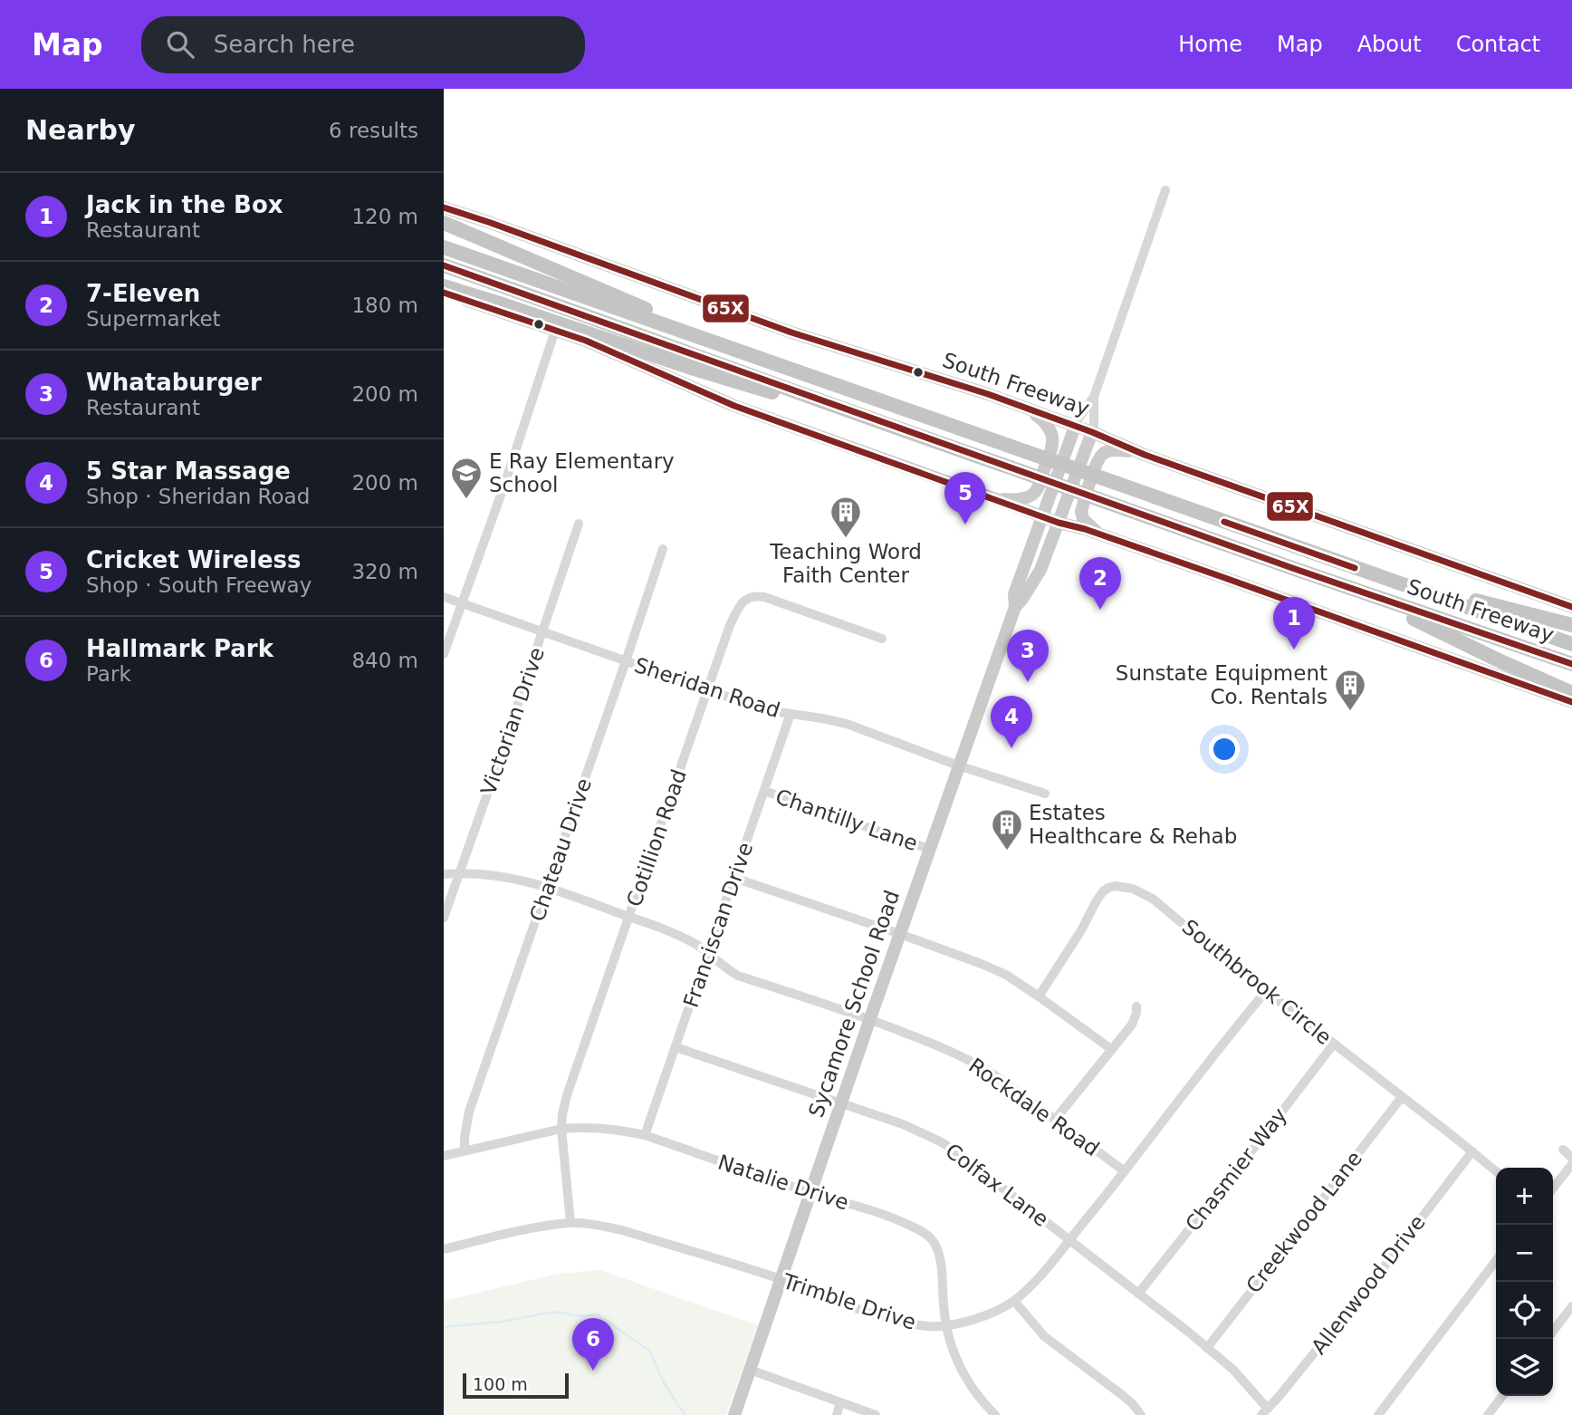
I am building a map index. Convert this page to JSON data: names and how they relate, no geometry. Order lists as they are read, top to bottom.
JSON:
{
  "streets": {
    "highway": ["South Freeway"],
    "main road": ["Sycamore School Road"],
    "street": [
      "Sheridan Road",
      "Victorian Drive",
      "Chantilly Lane",
      "Cotillion Road",
      "Chateau Drive",
      "Franciscan Drive",
      "Southbrook Circle",
      "Rockdale Road",
      "Chasmier Way",
      "Natalie Drive",
      "Colfax Lane",
      "Creekwood Lane",
      "Allenwood Drive",
      "Trimble Drive"
    ]
  },
  "crossings": [
    ["South Freeway", "Sycamore School Road"],
    ["Sheridan Road", "Victorian Drive"],
    ["Sheridan Road", "Cotillion Road"],
    ["Sheridan Road", "Chateau Drive"],
    ["Sheridan Road", "Franciscan Drive"],
    ["Sheridan Road", "Sycamore School Road"],
    ["Victorian Drive", "Rockdale Road"],
    ["Chantilly Lane", "Franciscan Drive"],
    ["Chantilly Lane", "Sycamore School Road"],
    ["Cotillion Road", "Rockdale Road"],
    ["Cotillion Road", "Natalie Drive"],
    ["Cotillion Road", "Trimble Drive"],
    ["Chateau Drive", "Rockdale Road"],
    ["Chateau Drive", "Natalie Drive"],
    ["Franciscan Drive", "Rockdale Road"],
    ["Franciscan Drive", "Natalie Drive"],
    ["Franciscan Drive", "Colfax Lane"],
    ["Southbrook Circle", "Chasmier Way"],
    ["Southbrook Circle", "Creekwood Lane"],
    ["Southbrook Circle", "Allenwood Drive"],
    ["Southbrook Circle", "Trimble Drive"],
    ["Sycamore School Road", "Rockdale Road"],
    ["Sycamore School Road", "Natalie Drive"],
    ["Sycamore School Road", "Colfax Lane"],
    ["Sycamore School Road", "Trimble Drive"],
    ["Rockdale Road", "Trimble Drive"],
    ["Chasmier Way", "Colfax Lane"],
    ["Natalie Drive", "Trimble Drive"],
    ["Colfax Lane", "Creekwood Lane"],
    ["Colfax Lane", "Allenwood Drive"],
    ["Colfax Lane", "Trimble Drive"]
  ],
  "places": {
    "school or university": ["E Ray Elementary School"],
    "building": ["Teaching Word Faith Center", "Sunstate Equipment Co. Rentals", "Estates Healthcare & Rehab"]
  },
  "lines": ["transit line 65X"],
  "scale_bar": "100 m",
  "page": {
    "header": "Map",
    "search": "Search here",
    "nav": [
      "Home",
      "Map",
      "About",
      "Contact"
    ],
    "heading": ["Nearby", "6 results"],
    "list": [
      {
        "mark": "1",
        "name": "Jack in the Box",
        "note": "Restaurant",
        "value": "120 m"
      },
      {
        "mark": "2",
        "name": "7-Eleven",
        "note": "Supermarket",
        "value": "180 m"
      },
      {
        "mark": "3",
        "name": "Whataburger",
        "note": "Restaurant",
        "value": "200 m"
      },
      {
        "mark": "4",
        "name": "5 Star Massage",
        "note": "Shop · Sheridan Road",
        "value": "200 m"
      },
      {
        "mark": "5",
        "name": "Cricket Wireless",
        "note": "Shop · South Freeway",
        "value": "320 m"
      },
      {
        "mark": "6",
        "name": "Hallmark Park",
        "note": "Park",
        "value": "840 m"
      }
    ],
    "pins": [
      "5",
      "2",
      "1",
      "3",
      "4",
      "6"
    ],
    "map_buttons": ["+", "−"],
    "scale": "100 m"
  }
}
